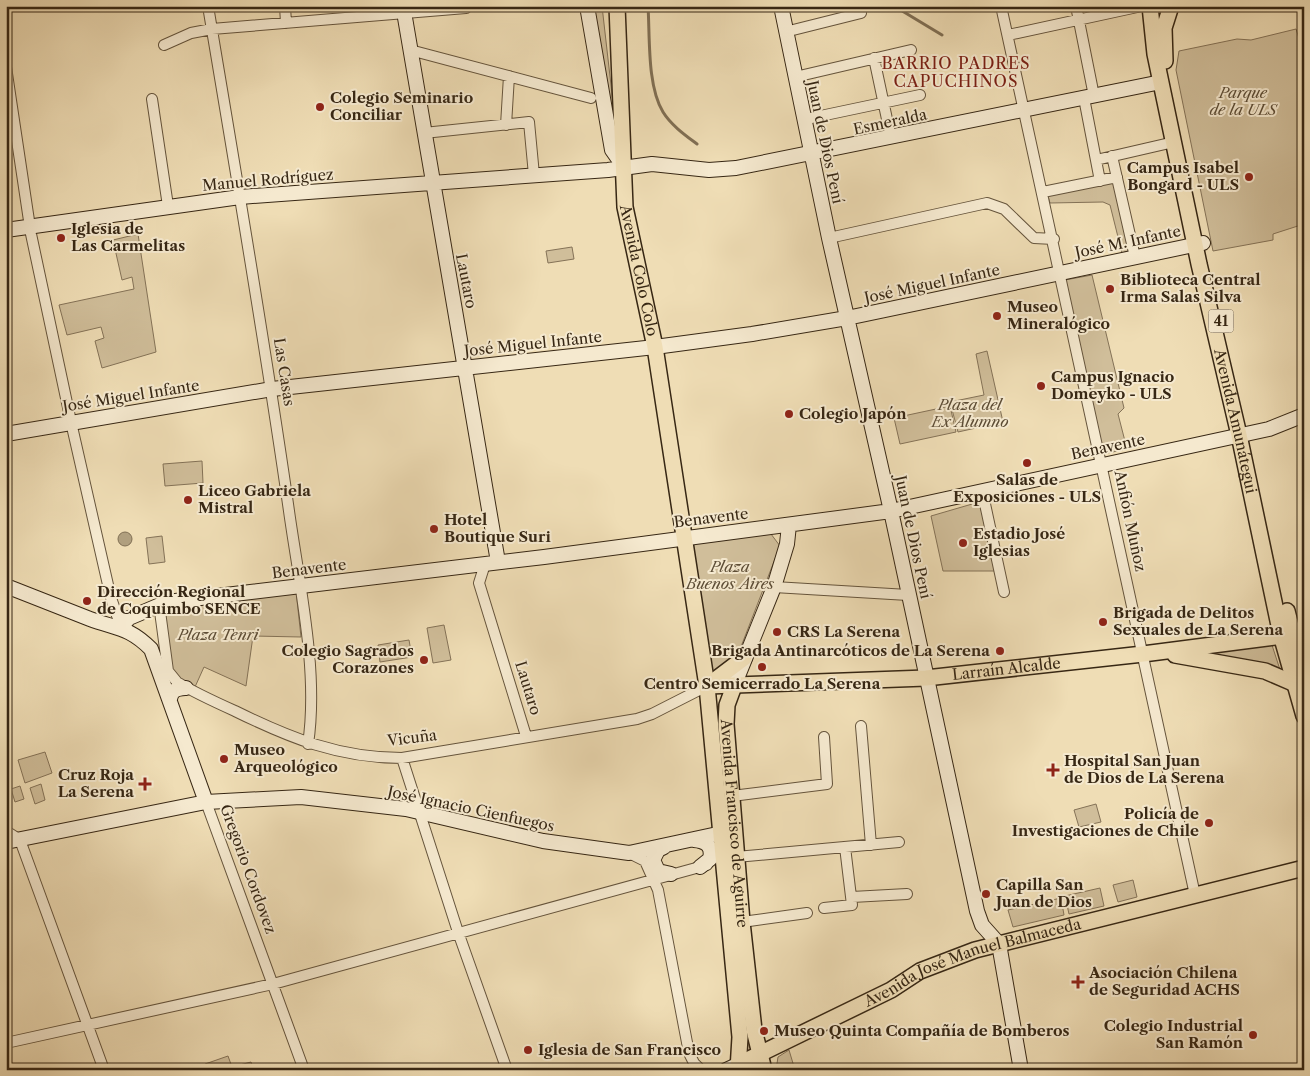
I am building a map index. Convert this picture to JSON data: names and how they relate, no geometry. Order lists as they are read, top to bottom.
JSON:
{
  "streets": {
    "main road": [
      "Avenida Colo Colo",
      "41",
      "Avenida Amunátegui",
      "Larraín Alcalde",
      "Avenida Francisco de Aguirre",
      "Avenida José Manuel Balmaceda"
    ],
    "street": [
      "Esmeralda",
      "Juan de Dios Pení",
      "Manuel Rodríguez",
      "José M. Infante",
      "Lautaro",
      "José Miguel Infante",
      "Las Casas",
      "Benavente",
      "Anfión Muñoz",
      "Vicuña",
      "José Ignacio Cienfuegos",
      "Gregorio Cordovez"
    ]
  },
  "crossings": [
    ["Esmeralda", "Juan de Dios Pení"],
    ["Esmeralda", "Manuel Rodríguez"],
    ["Esmeralda", "Avenida Colo Colo"],
    ["Esmeralda", "Avenida Amunátegui"],
    ["Esmeralda", "Anfión Muñoz"],
    ["Juan de Dios Pení", "José Miguel Infante"],
    ["Juan de Dios Pení", "Benavente"],
    ["Juan de Dios Pení", "Larraín Alcalde"],
    ["Juan de Dios Pení", "Avenida José Manuel Balmaceda"],
    ["Manuel Rodríguez", "Avenida Colo Colo"],
    ["Manuel Rodríguez", "Lautaro"],
    ["Manuel Rodríguez", "Las Casas"],
    ["José M. Infante", "José Miguel Infante"],
    ["José M. Infante", "Avenida Amunátegui"],
    ["José M. Infante", "Anfión Muñoz"],
    ["Avenida Colo Colo", "José Miguel Infante"],
    ["Avenida Colo Colo", "Benavente"],
    ["Avenida Colo Colo", "Avenida Francisco de Aguirre"],
    ["Lautaro", "José Miguel Infante"],
    ["Lautaro", "Benavente"],
    ["Lautaro", "Vicuña"],
    ["José Miguel Infante", "Las Casas"],
    ["José Miguel Infante", "Anfión Muñoz"],
    ["Las Casas", "Benavente"],
    ["Las Casas", "Vicuña"],
    ["Avenida Amunátegui", "Benavente"],
    ["Avenida Amunátegui", "Larraín Alcalde"],
    ["Benavente", "Anfión Muñoz"],
    ["Benavente", "Vicuña"],
    ["Benavente", "Avenida Francisco de Aguirre"],
    ["Benavente", "Gregorio Cordovez"],
    ["Anfión Muñoz", "Larraín Alcalde"],
    ["Anfión Muñoz", "Avenida José Manuel Balmaceda"],
    ["Larraín Alcalde", "Vicuña"],
    ["Larraín Alcalde", "Avenida Francisco de Aguirre"],
    ["Vicuña", "Avenida Francisco de Aguirre"],
    ["José Ignacio Cienfuegos", "Avenida Francisco de Aguirre"],
    ["José Ignacio Cienfuegos", "Gregorio Cordovez"],
    ["Avenida Francisco de Aguirre", "Avenida José Manuel Balmaceda"]
  ],
  "districts": ["BARRIO PADRES CAPUCHINOS"],
  "parks": [
    "Parque de la ULS",
    "Plaza del Ex Alumno",
    "Plaza Buenos Aires",
    "Plaza Tenri"
  ],
  "places": {
    "other": [
      "Colegio Seminario Conciliar",
      "Campus Isabel Bongard - ULS",
      "Iglesia de Las Carmelitas",
      "Biblioteca Central Irma Salas Silva",
      "Museo Mineralógico",
      "Campus Ignacio Domeyko - ULS",
      "Colegio Japón",
      "Salas de Exposiciones - ULS",
      "Liceo Gabriela Mistral",
      "Hotel Boutique Suri",
      "Estadio José Iglesias",
      "Dirección Regional de Coquimbo SENCE",
      "Brigada de Delitos Sexuales de La Serena",
      "CRS La Serena",
      "Brigada Antinarcóticos de La Serena",
      "Colegio Sagrados Corazones",
      "Centro Semicerrado La Serena",
      "Museo Arqueológico",
      "Policía de Investigaciones de Chile",
      "Capilla San Juan de Dios",
      "Museo Quinta Compañía de Bomberos",
      "Colegio Industrial San Ramón",
      "Iglesia de San Francisco"
    ],
    "health": ["Hospital San Juan de Dios de La Serena", "Cruz Roja La Serena", "Asociación Chilena de Seguridad ACHS"]
  }
}
